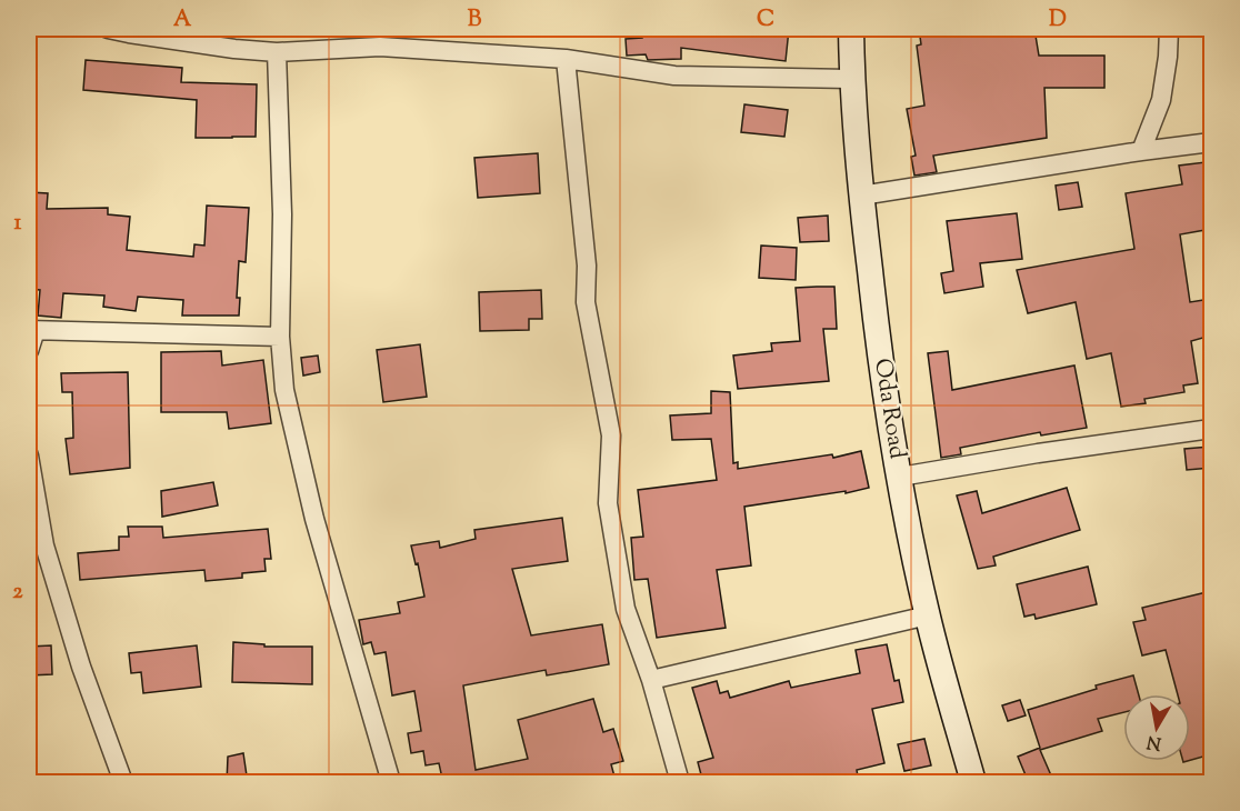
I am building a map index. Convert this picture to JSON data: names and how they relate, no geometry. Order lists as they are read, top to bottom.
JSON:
{
  "streets": {
    "street": ["Oda Road"]
  },
  "north": "bottom",
  "grid": {
    "columns": [
      "A",
      "B",
      "C",
      "D"
    ],
    "rows": ["1", "2"]
  }
}
